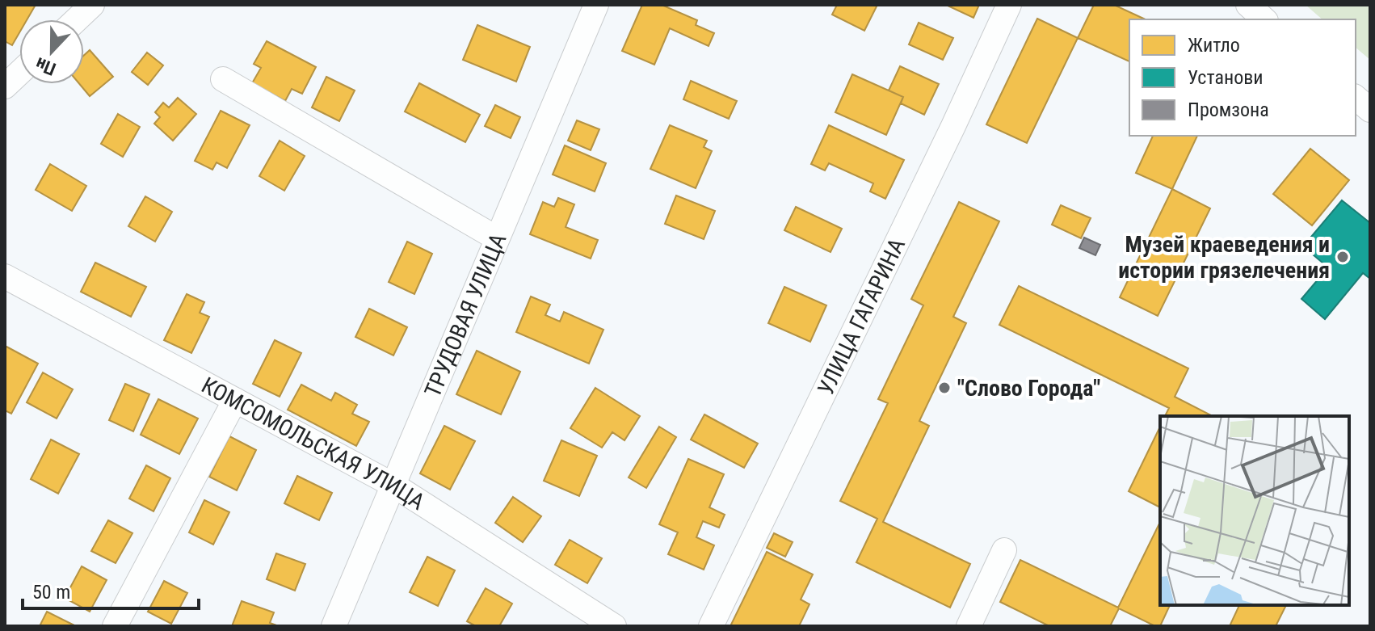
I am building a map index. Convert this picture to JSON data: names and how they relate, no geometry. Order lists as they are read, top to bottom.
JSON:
{
  "streets": {
    "street": ["ТРУДОВАЯ УЛИЦА", "УЛИЦА ГАГАРИНА", "КОМСОМОЛЬСКАЯ УЛИЦА"]
  },
  "crossings": [
    ["ТРУДОВАЯ УЛИЦА", "КОМСОМОЛЬСКАЯ УЛИЦА"]
  ],
  "places": ["Музей краеведения и истории грязелечения", "\"Слово Города\""],
  "legend": ["Житло", "Установи", "Промзона"],
  "scale_bar": "50 m",
  "north": "bottom"
}
